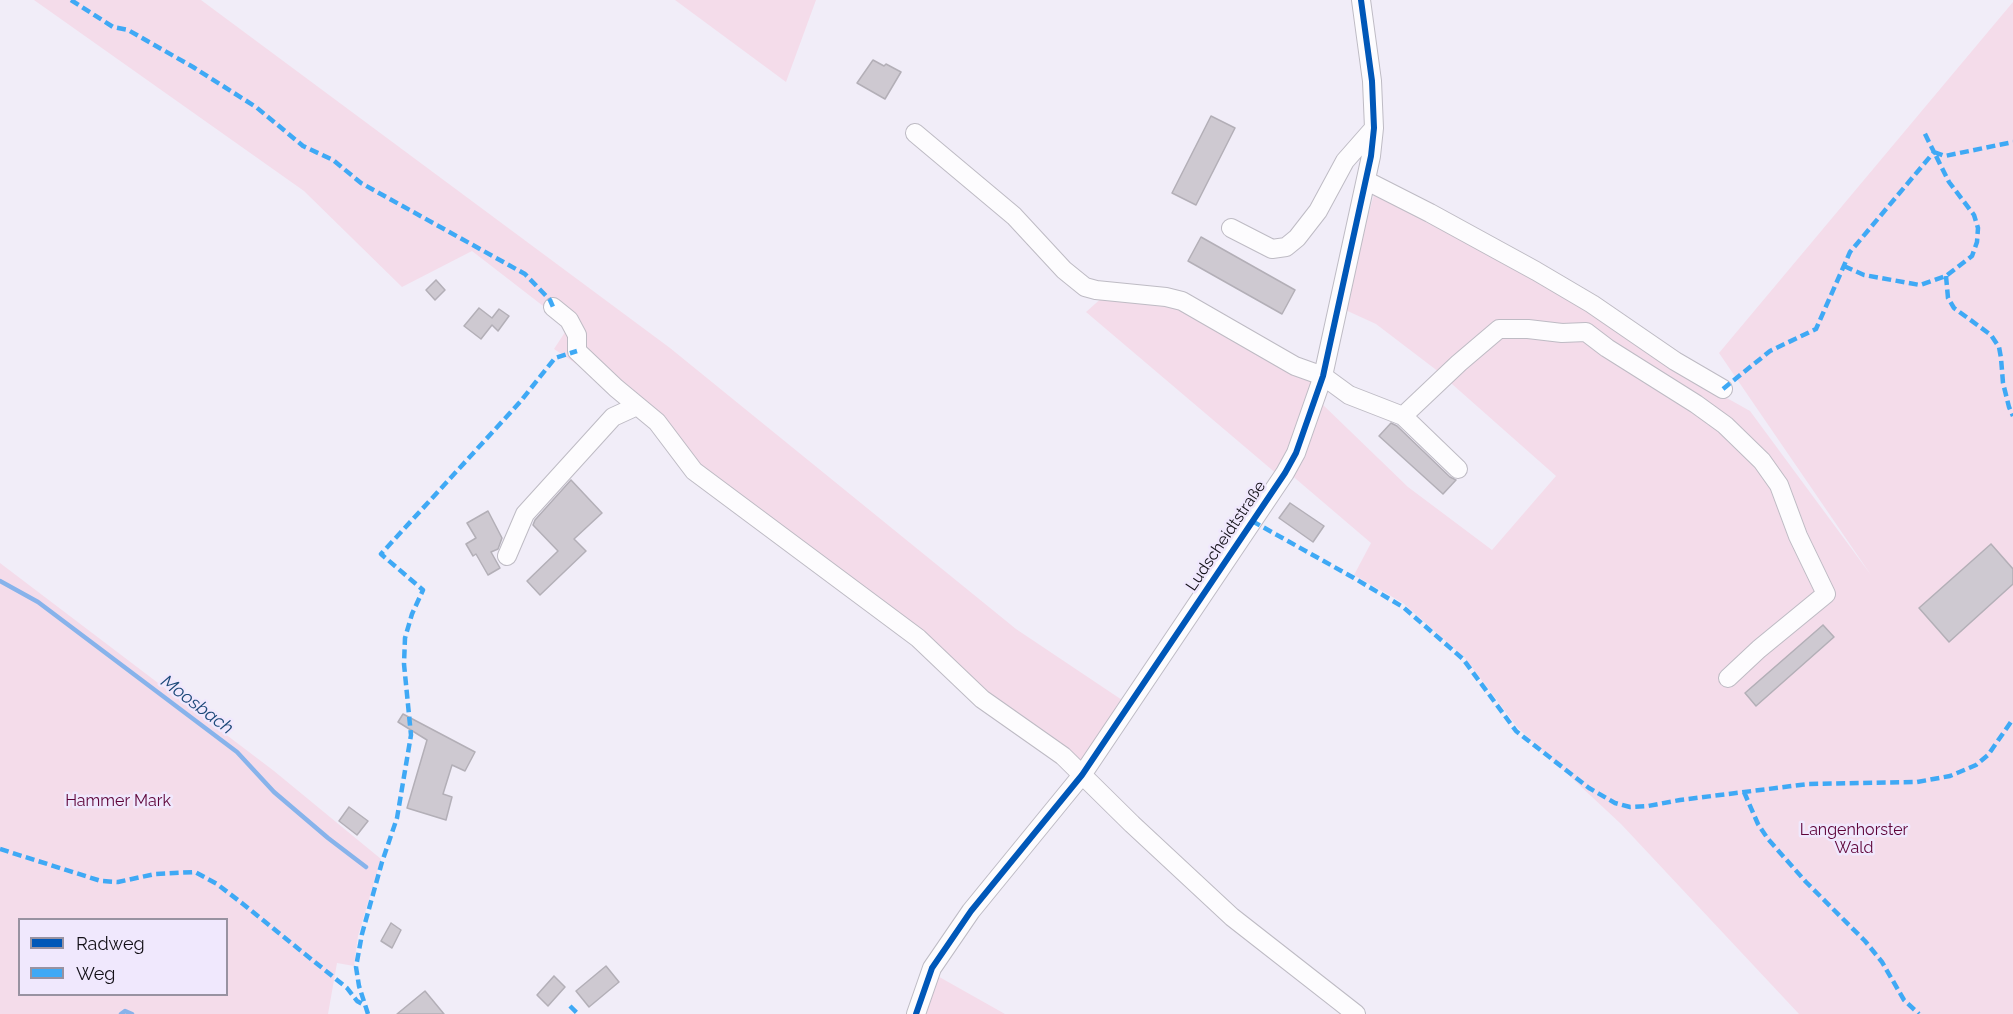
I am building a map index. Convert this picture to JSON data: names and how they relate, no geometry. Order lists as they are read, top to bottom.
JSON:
{
  "streets": {
    "street": ["Ludscheidtstraße"]
  },
  "water": ["Moosbach"],
  "parks": ["Hammer Mark", "Langenhorster Wald"],
  "legend": ["Radweg", "Weg"]
}
